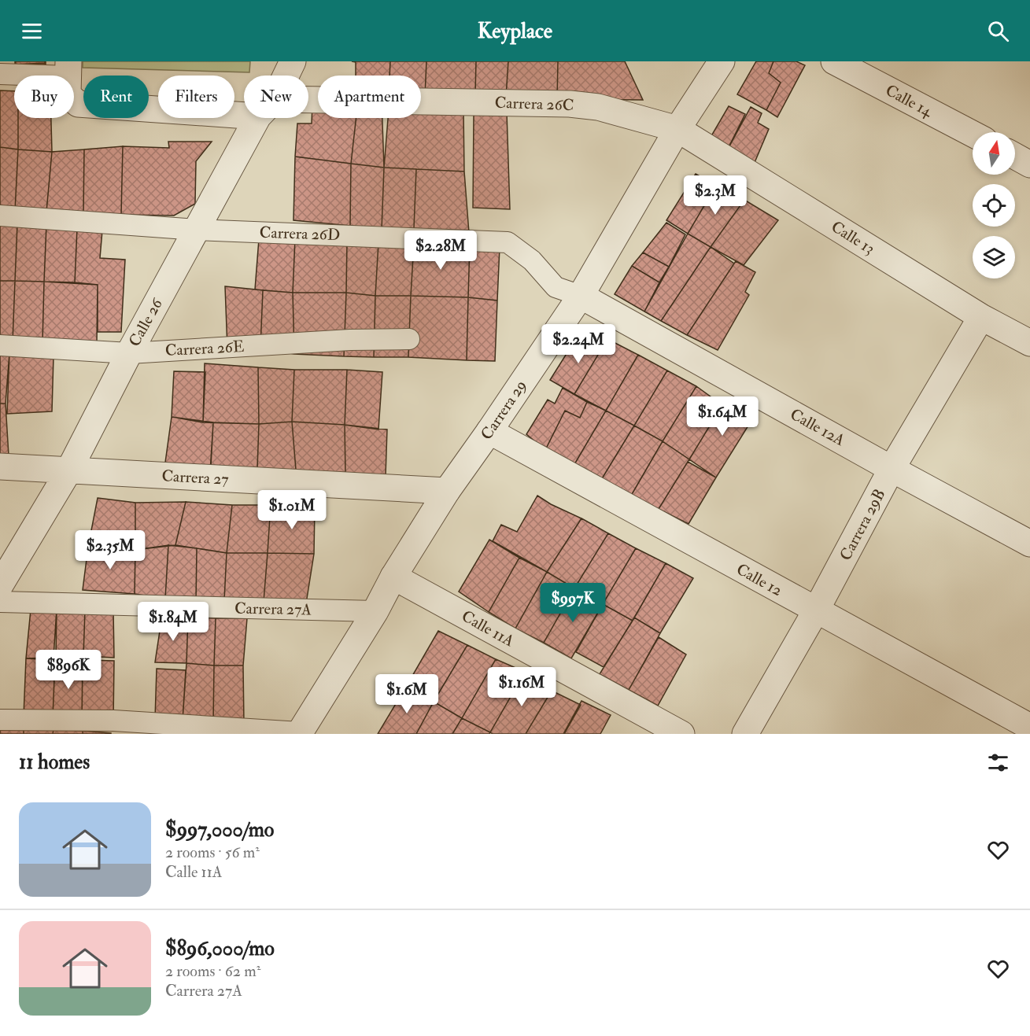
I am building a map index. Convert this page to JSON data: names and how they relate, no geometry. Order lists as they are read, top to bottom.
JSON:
{
  "streets": {
    "street": [
      "Calle 14",
      "Carrera 26C",
      "Carrera 26D",
      "Calle 13",
      "Calle 26",
      "Carrera 26E",
      "Carrera 29",
      "Calle 12A",
      "Carrera 27",
      "Carrera 29B",
      "Calle 12",
      "Carrera 27A",
      "Calle 11A"
    ]
  },
  "crossings": [
    ["Carrera 26C", "Calle 13"],
    ["Carrera 26C", "Carrera 29"],
    ["Carrera 26D", "Calle 26"],
    ["Carrera 26D", "Carrera 29"],
    ["Carrera 26D", "Calle 12A"],
    ["Calle 13", "Carrera 29"],
    ["Calle 13", "Carrera 29B"],
    ["Calle 26", "Carrera 26E"],
    ["Calle 26", "Carrera 27"],
    ["Carrera 29", "Calle 12A"],
    ["Carrera 29", "Carrera 27"],
    ["Carrera 29", "Calle 12"],
    ["Carrera 29", "Carrera 27A"],
    ["Carrera 29", "Calle 11A"],
    ["Calle 12A", "Carrera 29B"],
    ["Carrera 29B", "Calle 12"]
  ],
  "north": "top",
  "page": {
    "header": "Keyplace",
    "chip": [
      "Buy",
      "Rent",
      "Filters",
      "New",
      "Apartment"
    ],
    "price": [
      "$2.3M",
      "$2.28M",
      "$2.24M",
      "$1.64M",
      "$1.01M",
      "$2.35M",
      "$997K",
      "$1.84M",
      "$896K",
      "$1.16M",
      "$1.6M"
    ],
    "heading": "11 homes",
    "list": [
      {
        "name": "$997,000/mo",
        "note": "2 rooms · 56 m² · Calle 11A"
      },
      {
        "name": "$896,000/mo",
        "note": "2 rooms · 62 m² · Carrera 27A"
      }
    ]
  }
}
